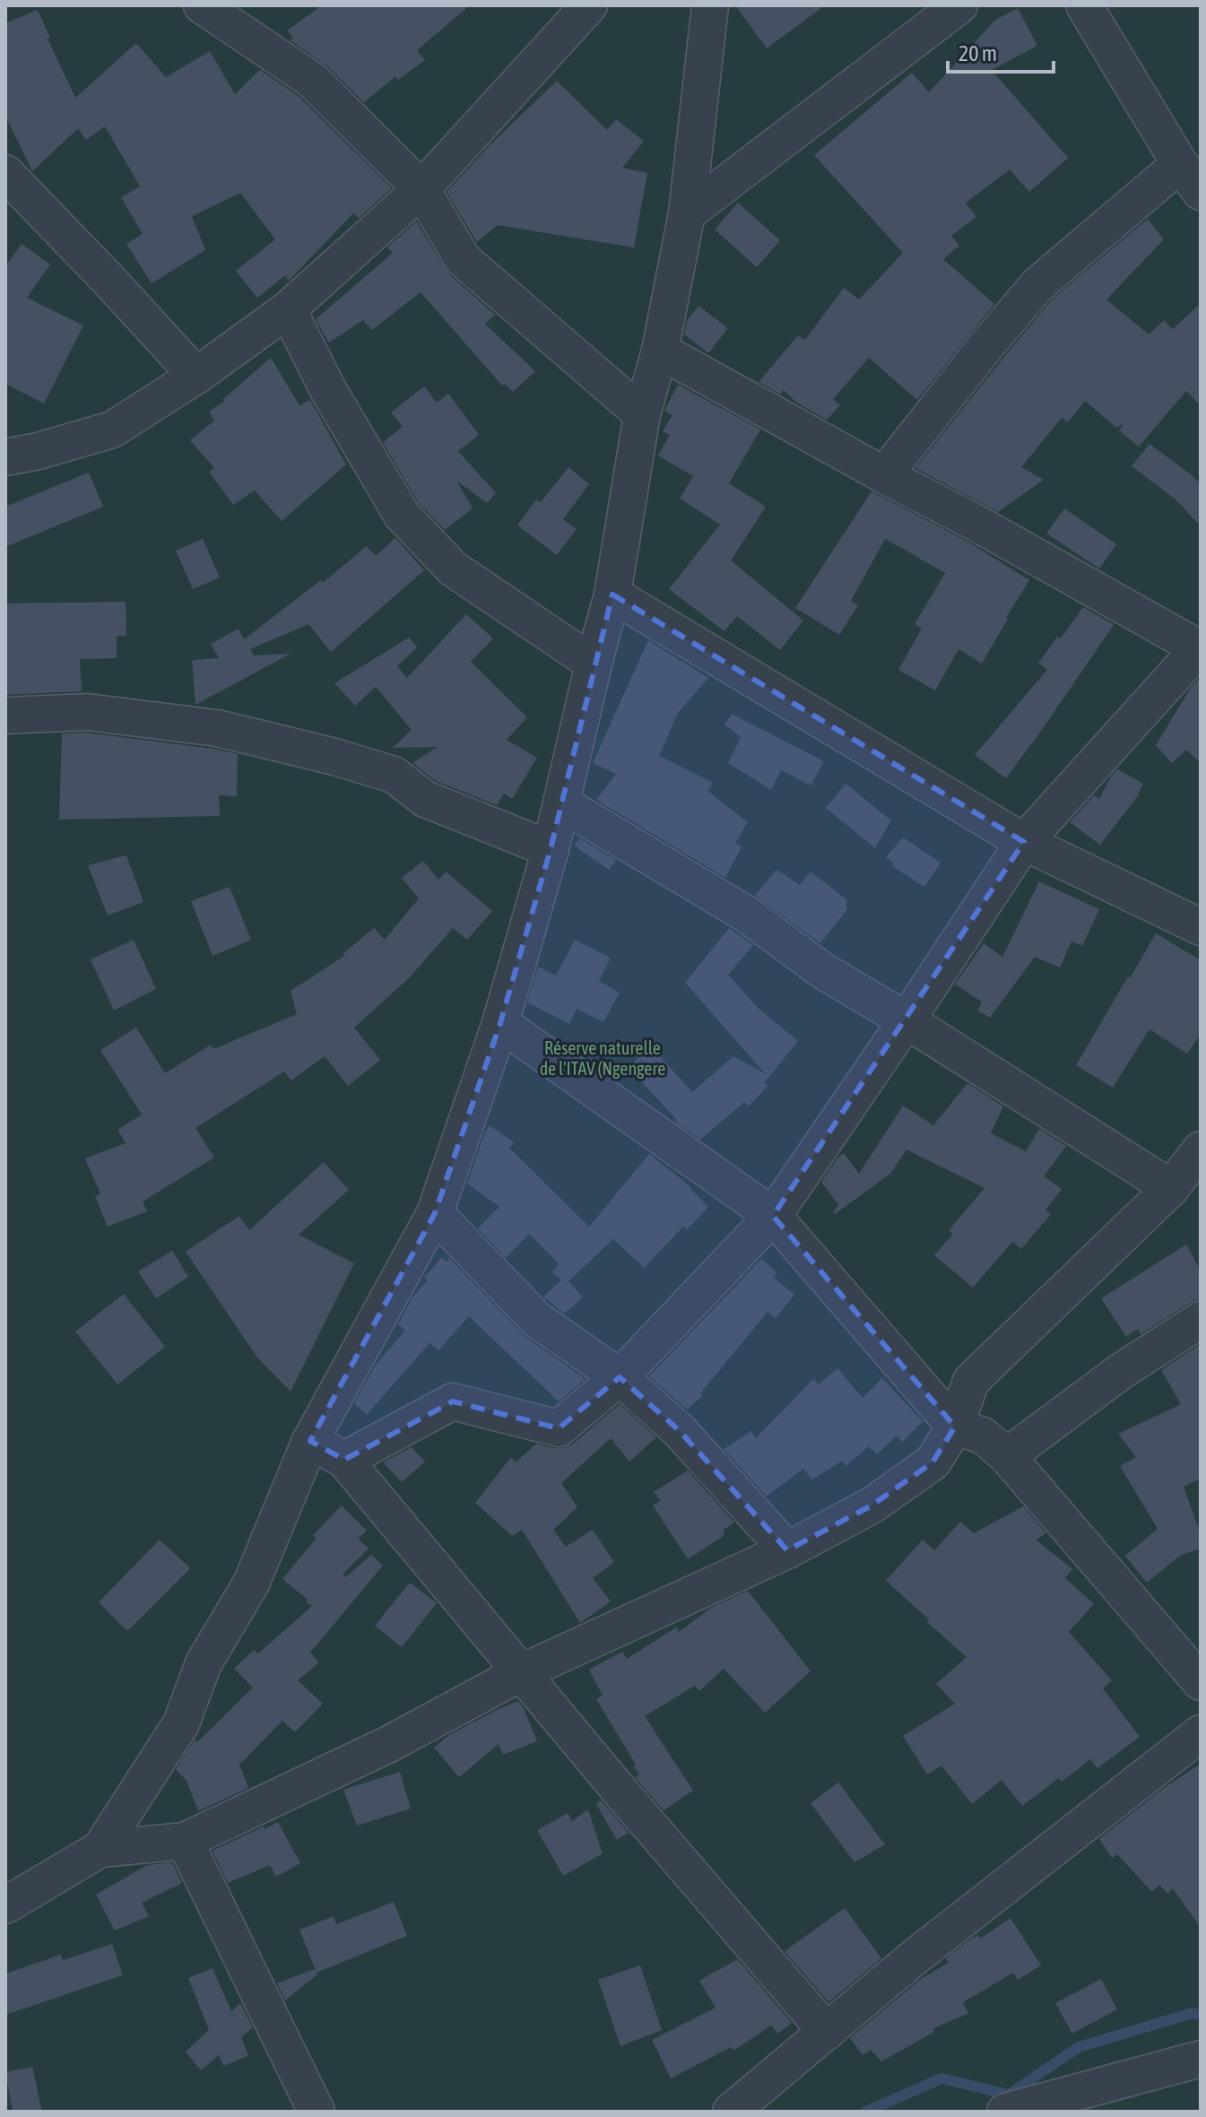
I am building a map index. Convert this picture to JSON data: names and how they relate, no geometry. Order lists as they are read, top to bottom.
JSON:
{
  "parks": ["Réserve naturelle de l'ITAV (Ngengere"],
  "scale_bar": "20 m"
}
